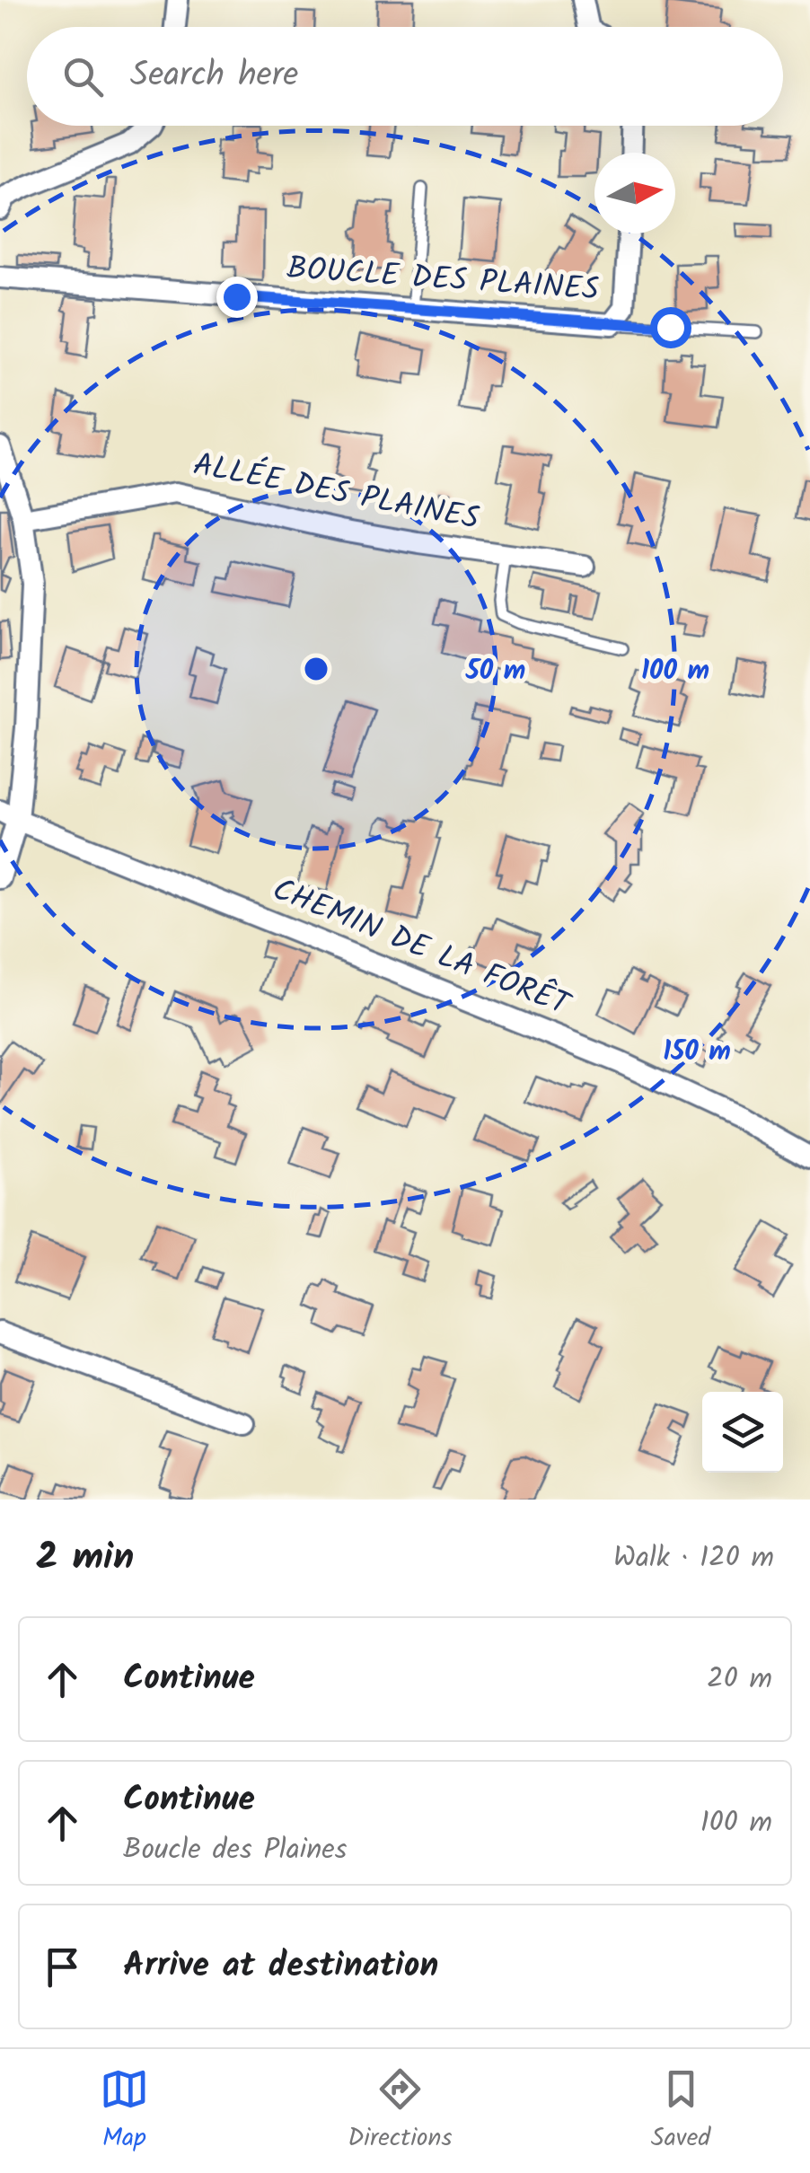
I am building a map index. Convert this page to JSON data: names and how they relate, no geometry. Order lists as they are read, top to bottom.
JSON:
{
  "streets": {
    "street": ["BOUCLE DES PLAINES", "ALLÉE DES PLAINES", "CHEMIN DE LA FORÊT"]
  },
  "north": "right",
  "page": {
    "search": "Search here",
    "heading": ["2 min", "Walk · 120 m"],
    "list": [
      ["Continue", "20 m"],
      ["Continue", "Boucle des Plaines", "100 m"],
      "Arrive at destination"
    ],
    "nav": ["Map", "Directions", "Saved"]
  },
  "rings": ["50 m", "100 m", "150 m"]
}
